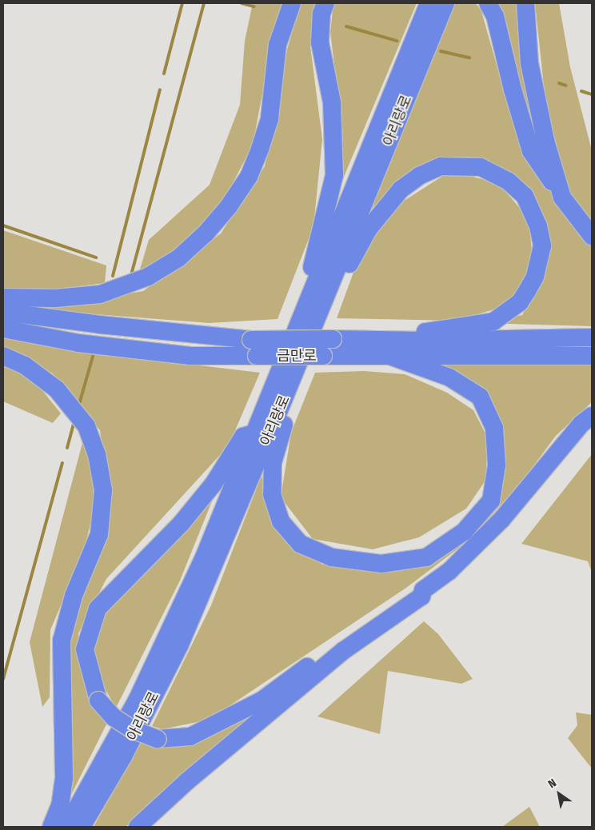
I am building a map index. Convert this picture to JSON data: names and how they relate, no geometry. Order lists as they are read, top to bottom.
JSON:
{
  "streets": {
    "highway": ["아리랑로", "금만로"]
  },
  "north": "top left"
}
